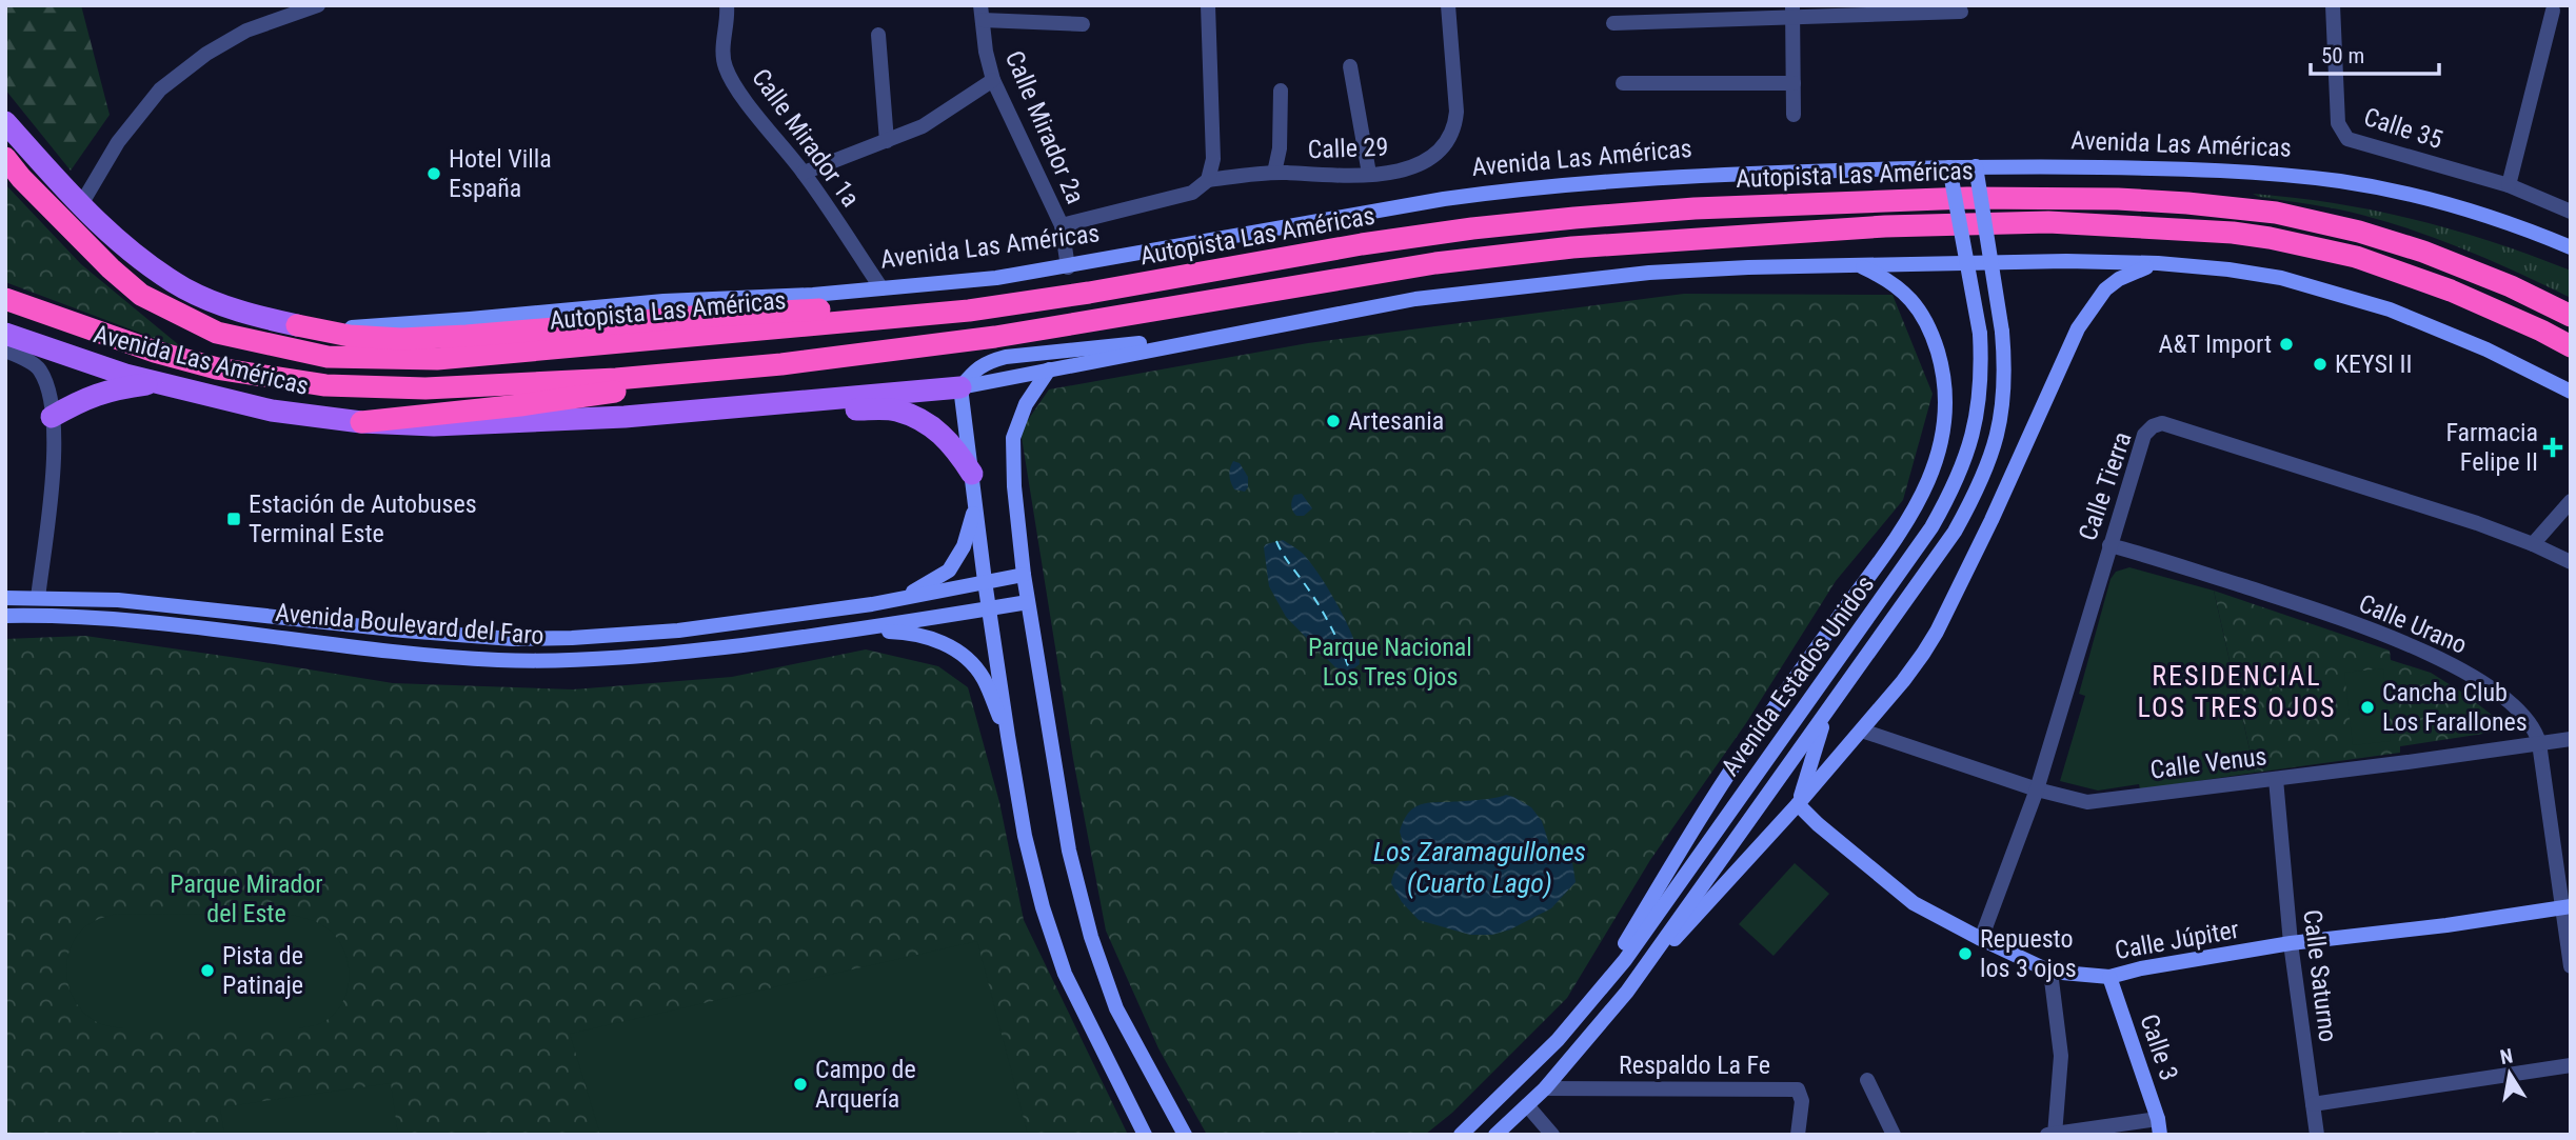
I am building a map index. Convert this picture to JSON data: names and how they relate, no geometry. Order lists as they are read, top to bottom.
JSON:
{
  "streets": {
    "highway": ["Autopista Las Américas"],
    "main road": ["Avenida Las Américas"],
    "street": [
      "Calle Mirador 2a",
      "Calle 35",
      "Calle Mirador 1a",
      "Calle 29",
      "Calle Tierra",
      "Avenida Boulevard del Faro",
      "Calle Urano",
      "Avenida Estados Unidos",
      "Calle Venus",
      "Calle Júpiter",
      "Calle Saturno",
      "Calle 3",
      "Respaldo La Fe"
    ]
  },
  "crossings": [
    ["Calle Mirador 2a", "Avenida Las Américas"],
    ["Calle Mirador 1a", "Avenida Las Américas"],
    ["Avenida Las Américas", "Avenida Estados Unidos"],
    ["Calle Tierra", "Calle Urano"],
    ["Calle Tierra", "Calle Venus"],
    ["Calle Tierra", "Calle Júpiter"],
    ["Calle Urano", "Calle Venus"],
    ["Calle Urano", "Calle Júpiter"],
    ["Avenida Estados Unidos", "Respaldo La Fe"],
    ["Calle Venus", "Calle Saturno"],
    ["Calle Júpiter", "Calle Saturno"],
    ["Calle Júpiter", "Calle 3"]
  ],
  "districts": ["RESIDENCIAL LOS TRES OJOS"],
  "water": ["Los Zaramagullones (Cuarto Lago)"],
  "parks": ["Parque Nacional Los Tres Ojos", "Parque Mirador del Este"],
  "places": {
    "other": [
      "Hotel Villa España",
      "A&T Import",
      "KEYSI II",
      "Artesania",
      "Cancha Club Los Farallones",
      "Repuesto los 3 ojos",
      "Pista de Patinaje",
      "Campo de Arquería"
    ],
    "health": ["Farmacia Felipe II"],
    "transit": ["Estación de Autobuses Terminal Este"]
  },
  "scale_bar": "50 m",
  "north": "top"
}
